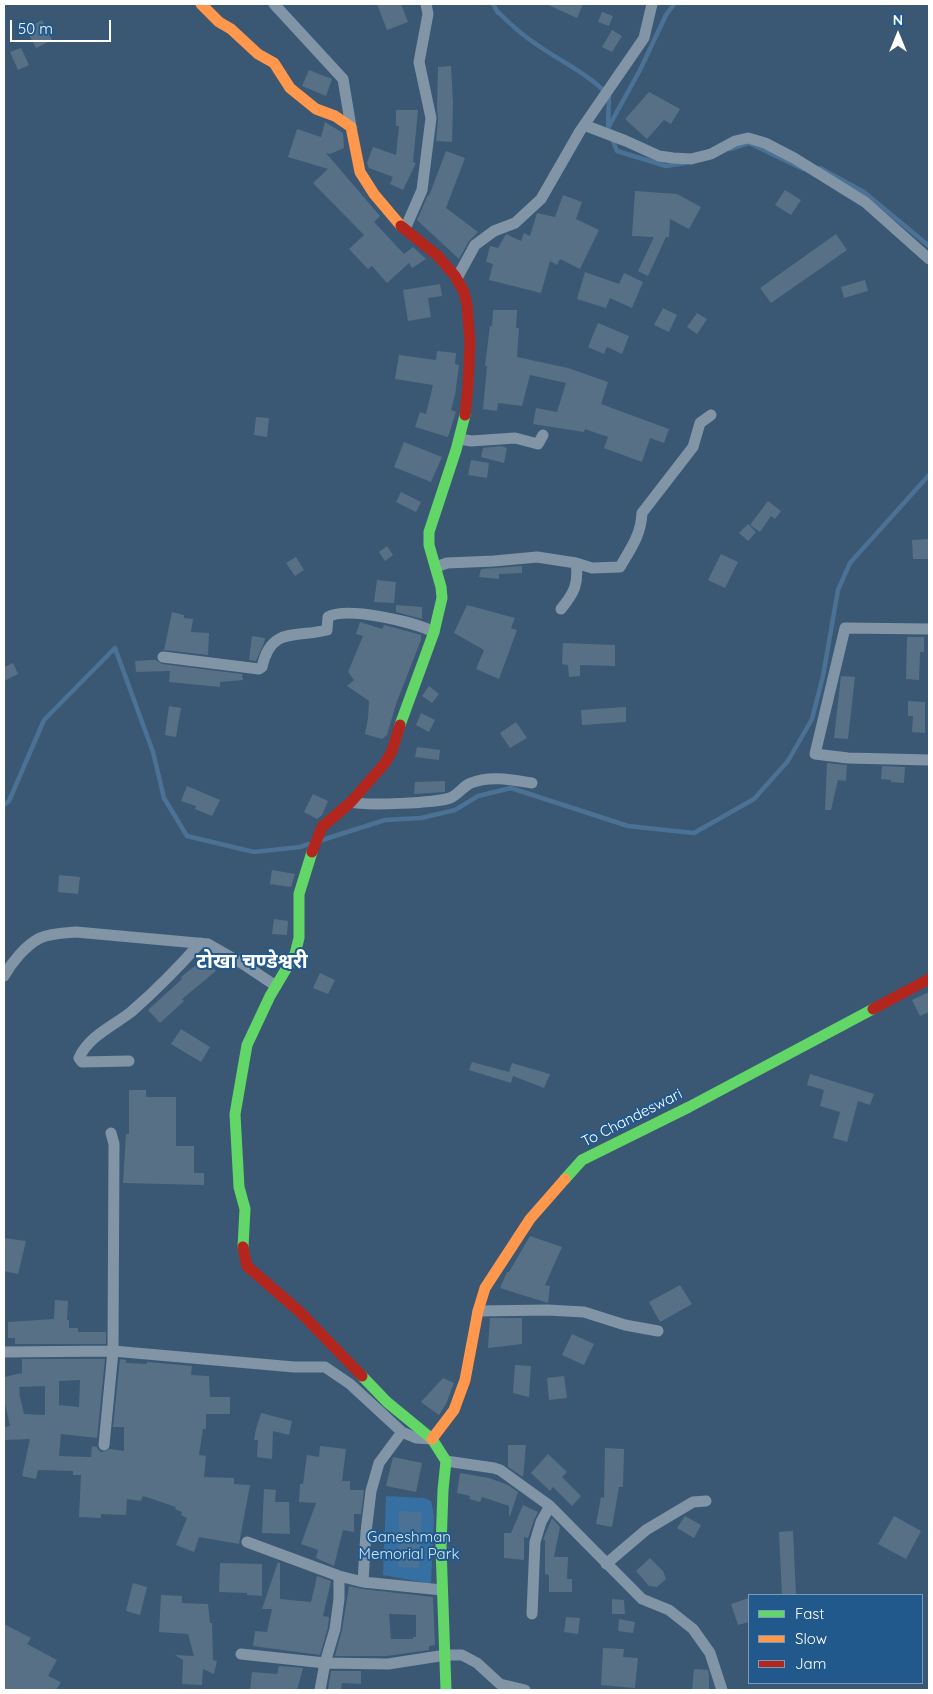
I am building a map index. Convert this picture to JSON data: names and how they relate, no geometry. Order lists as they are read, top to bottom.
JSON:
{
  "streets": {
    "street": ["To Chandeswari"]
  },
  "districts": ["टोखा चण्डेश्वरी"],
  "parks": ["Ganeshman Memorial Park"],
  "legend": ["Fast", "Slow", "Jam"],
  "scale_bar": "50 m",
  "north": "top"
}
